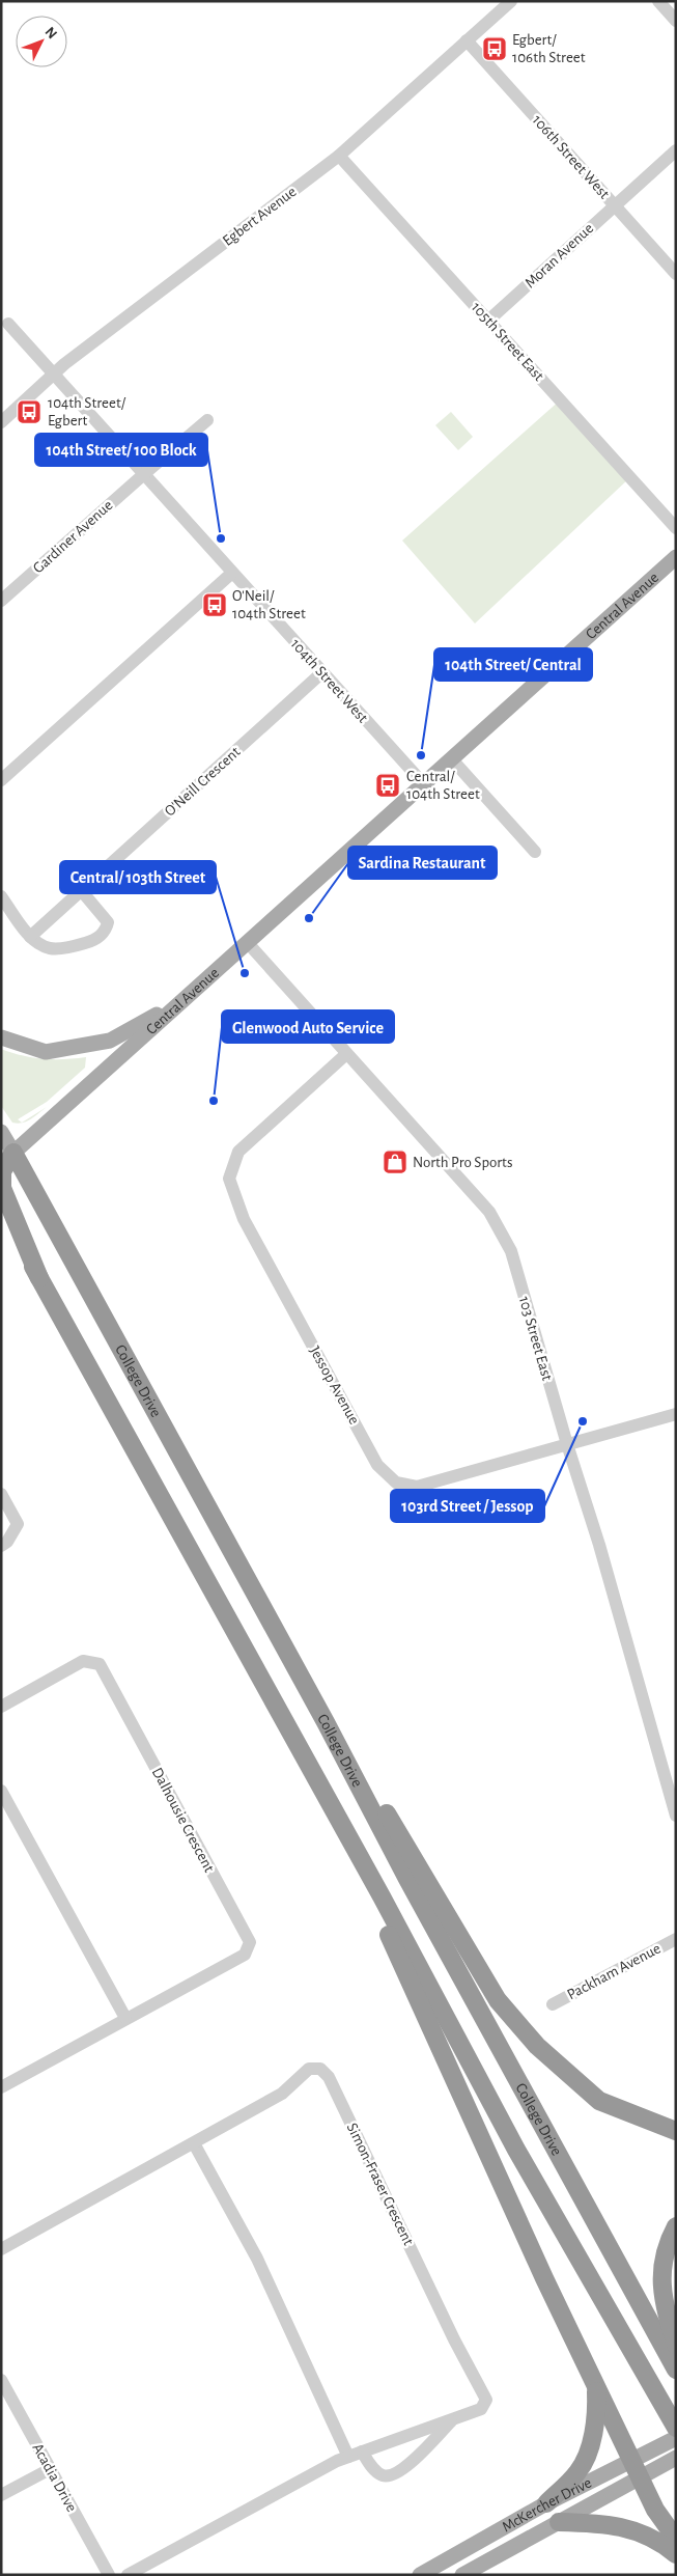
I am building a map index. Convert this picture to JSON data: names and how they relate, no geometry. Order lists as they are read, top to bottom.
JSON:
{
  "streets": {
    "highway": ["College Drive"],
    "main road": ["Central Avenue", "McKercher Drive"],
    "street": [
      "106th Street West",
      "Egbert Avenue",
      "Moran Avenue",
      "105th Street East",
      "Gardiner Avenue",
      "104th Street West",
      "O'Neill Crescent",
      "103 Street East",
      "Jessop Avenue",
      "Dalhousie Crescent",
      "Packham Avenue",
      "Simon-Fraser Crescent",
      "Acadia Drive"
    ]
  },
  "crossings": [
    ["106th Street West", "Egbert Avenue"],
    ["106th Street West", "Moran Avenue"],
    ["Egbert Avenue", "105th Street East"],
    ["Egbert Avenue", "104th Street West"],
    ["Moran Avenue", "105th Street East"],
    ["Gardiner Avenue", "104th Street West"],
    ["Central Avenue", "104th Street West"],
    ["Central Avenue", "103 Street East"],
    ["Central Avenue", "College Drive"],
    ["104th Street West", "O'Neill Crescent"],
    ["103 Street East", "Jessop Avenue"]
  ],
  "places": {
    "bus stop": [
      "Egbert/ 106th Street",
      "104th Street/ Egbert",
      "O'Neil/ 104th Street",
      "Central/ 104th Street"
    ],
    "other": [
      "104th Street/ 100 Block",
      "104th Street/ Central",
      "Sardina Restaurant",
      "Central/ 103th Street",
      "Glenwood Auto Service",
      "103rd Street / Jessop"
    ],
    "shop": ["North Pro Sports"]
  },
  "north": "top right"
}
